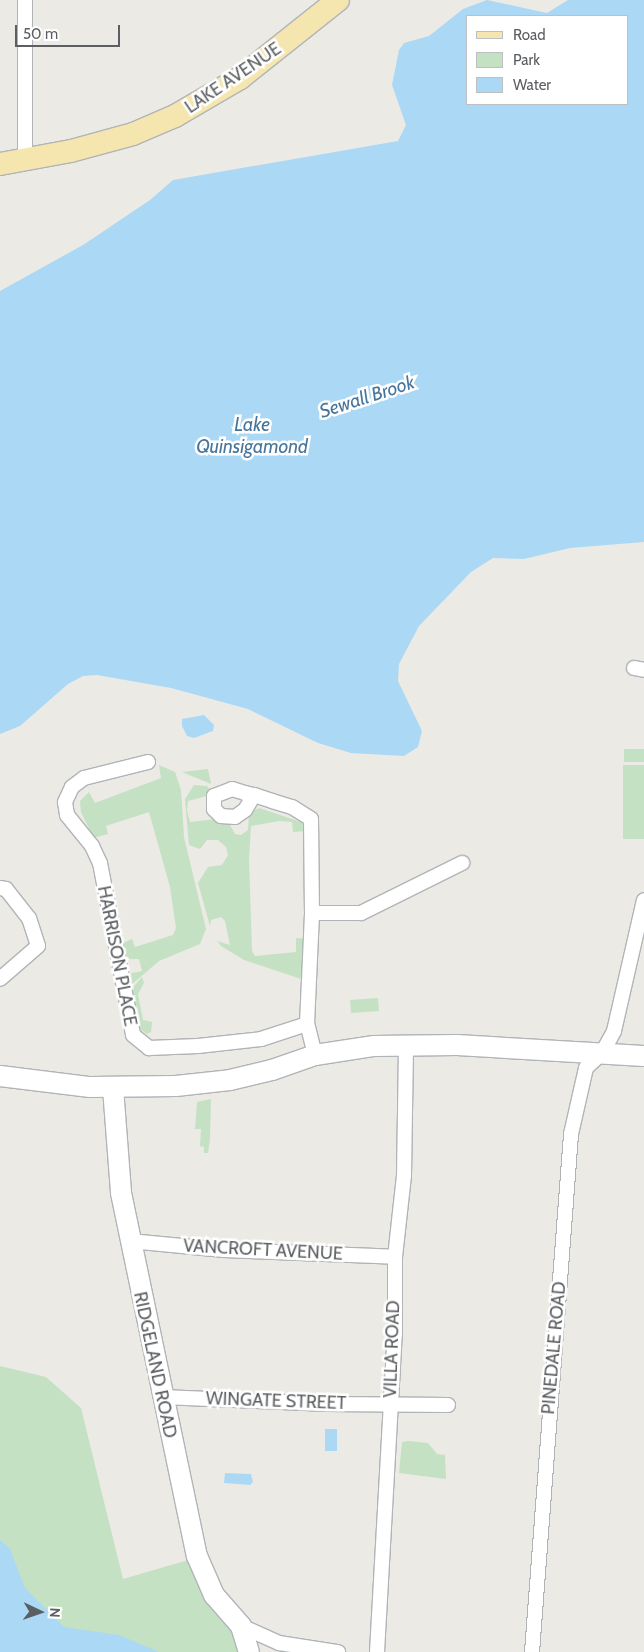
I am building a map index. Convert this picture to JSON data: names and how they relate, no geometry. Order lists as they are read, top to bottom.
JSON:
{
  "streets": {
    "main road": ["LAKE AVENUE", "RIDGELAND ROAD"],
    "street": [
      "HARRISON PLACE",
      "VANCROFT AVENUE",
      "PINEDALE ROAD",
      "VILLA ROAD",
      "WINGATE STREET"
    ]
  },
  "crossings": [
    ["VANCROFT AVENUE", "VILLA ROAD"],
    ["VANCROFT AVENUE", "RIDGELAND ROAD"],
    ["VILLA ROAD", "WINGATE STREET"],
    ["RIDGELAND ROAD", "WINGATE STREET"]
  ],
  "water": ["Sewall Brook", "Lake Quinsigamond"],
  "legend": ["Road", "Park", "Water"],
  "scale_bar": "50 m",
  "north": "right"
}
